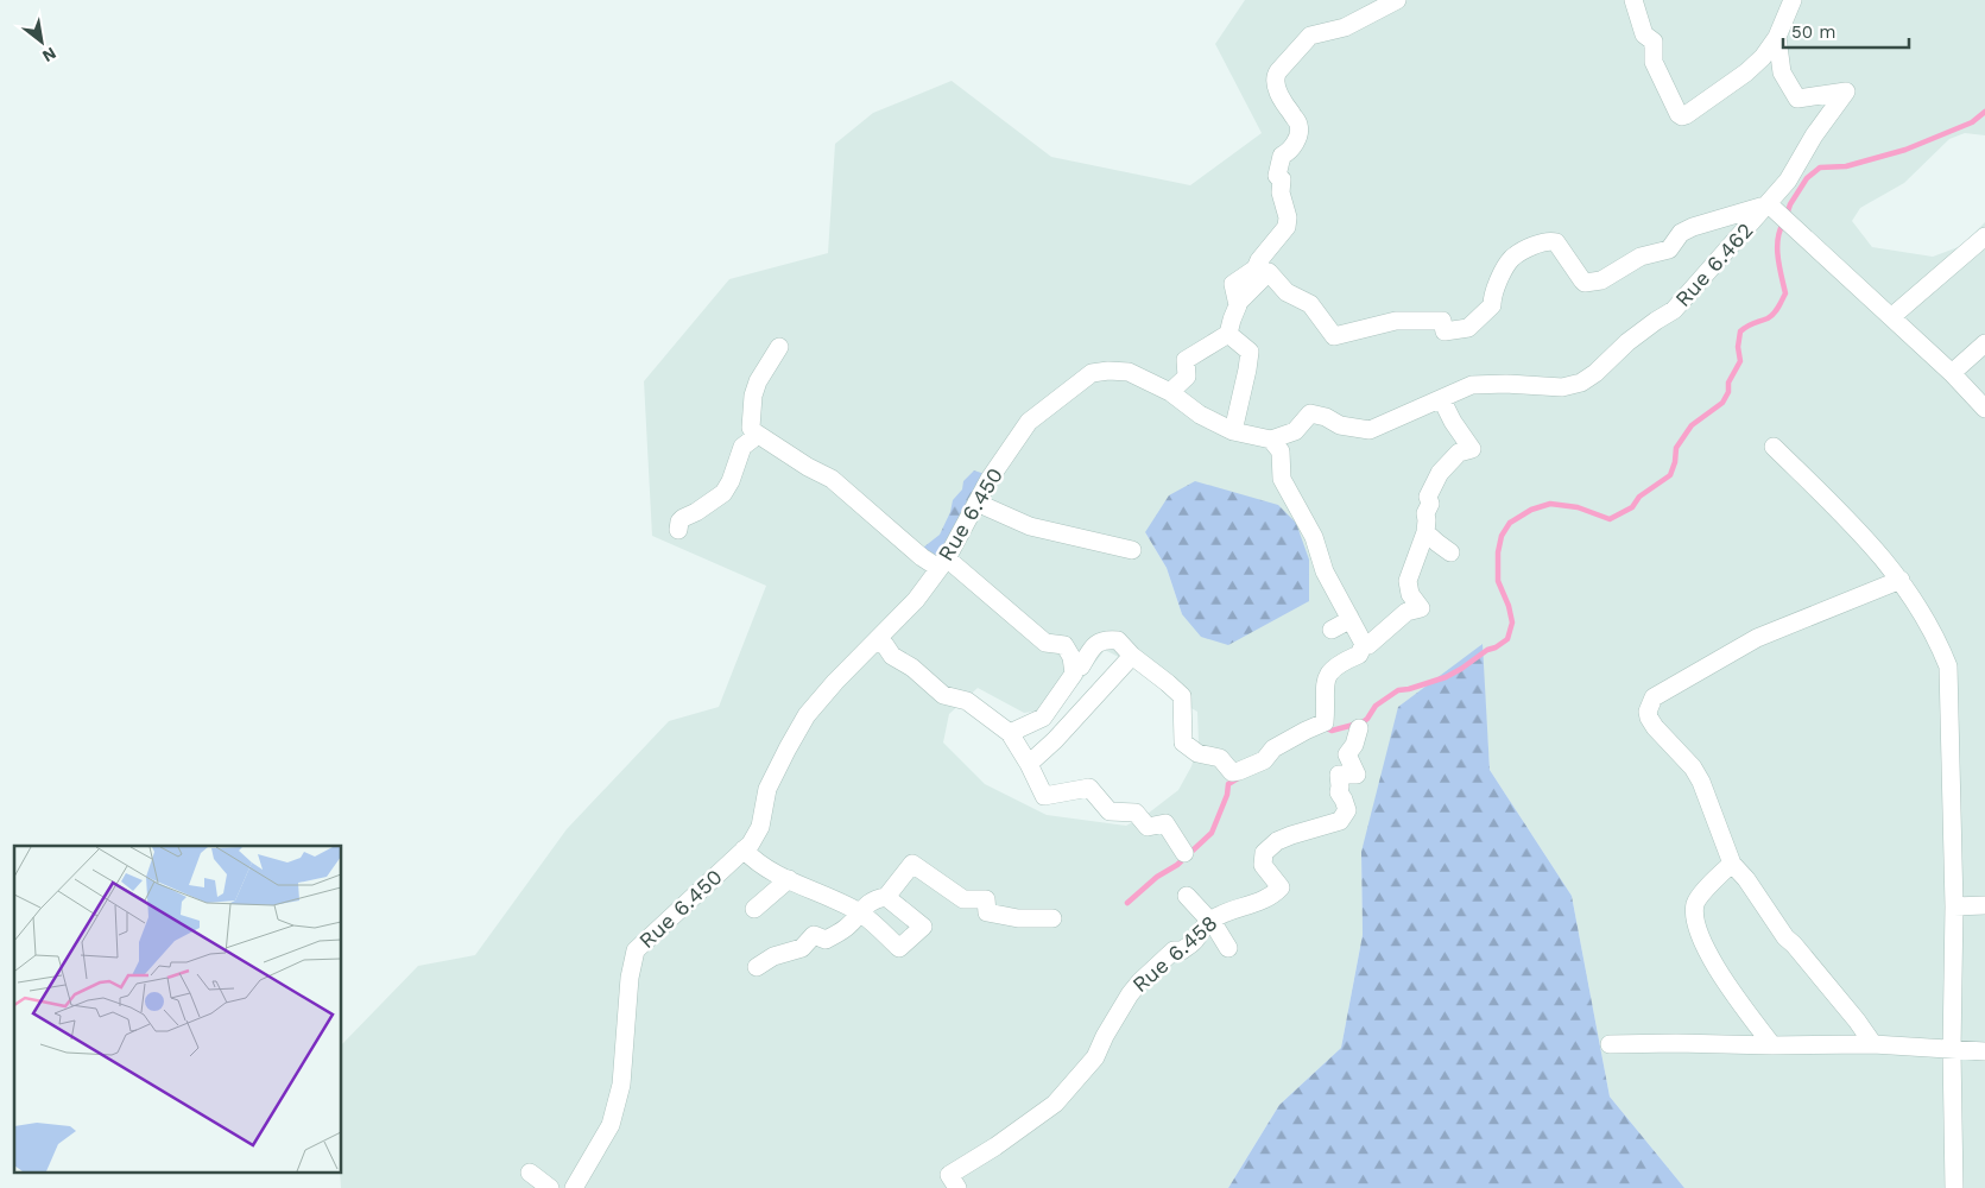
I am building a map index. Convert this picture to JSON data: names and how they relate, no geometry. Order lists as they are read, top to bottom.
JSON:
{
  "streets": {
    "street": ["Rue 6.462", "Rue 6.450", "Rue 6.458"]
  },
  "scale_bar": "50 m",
  "north": "bottom right"
}
